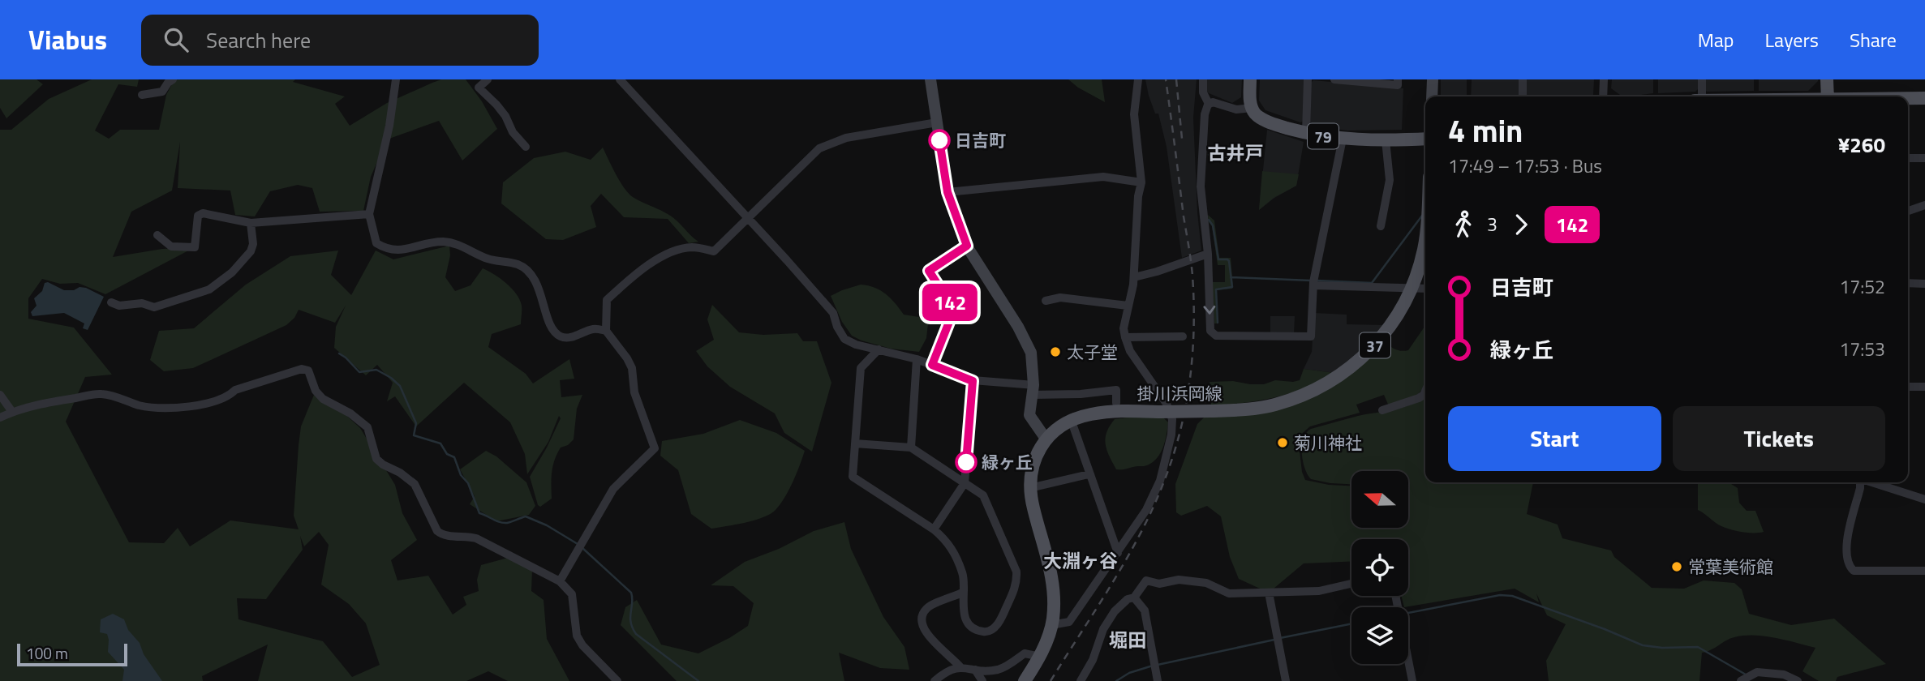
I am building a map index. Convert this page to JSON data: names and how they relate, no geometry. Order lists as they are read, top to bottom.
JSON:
{
  "streets": {
    "main road": ["79", "37", "掛川浜岡線"]
  },
  "districts": ["古井戸", "大淵ヶ谷", "堀田"],
  "places": [
    "日吉町",
    "太子堂",
    "菊川神社",
    "緑ヶ丘",
    "常葉美術館"
  ],
  "lines": ["bus line 142"],
  "scale_bar": "100 m",
  "north": "left",
  "page": {
    "header": "Viabus",
    "search": "Search here",
    "nav": ["Map", "Layers", "Share"],
    "on_map": "142",
    "heading": ["4 min", "17:49 – 17:53 · Bus", "¥260"],
    "legs": ["3", "142"],
    "list": [
      {
        "name": "日吉町",
        "value": "17:52"
      },
      {
        "name": "緑ヶ丘",
        "value": "17:53"
      }
    ],
    "buttons": ["Start", "Tickets"],
    "scale": "100 m"
  }
}
